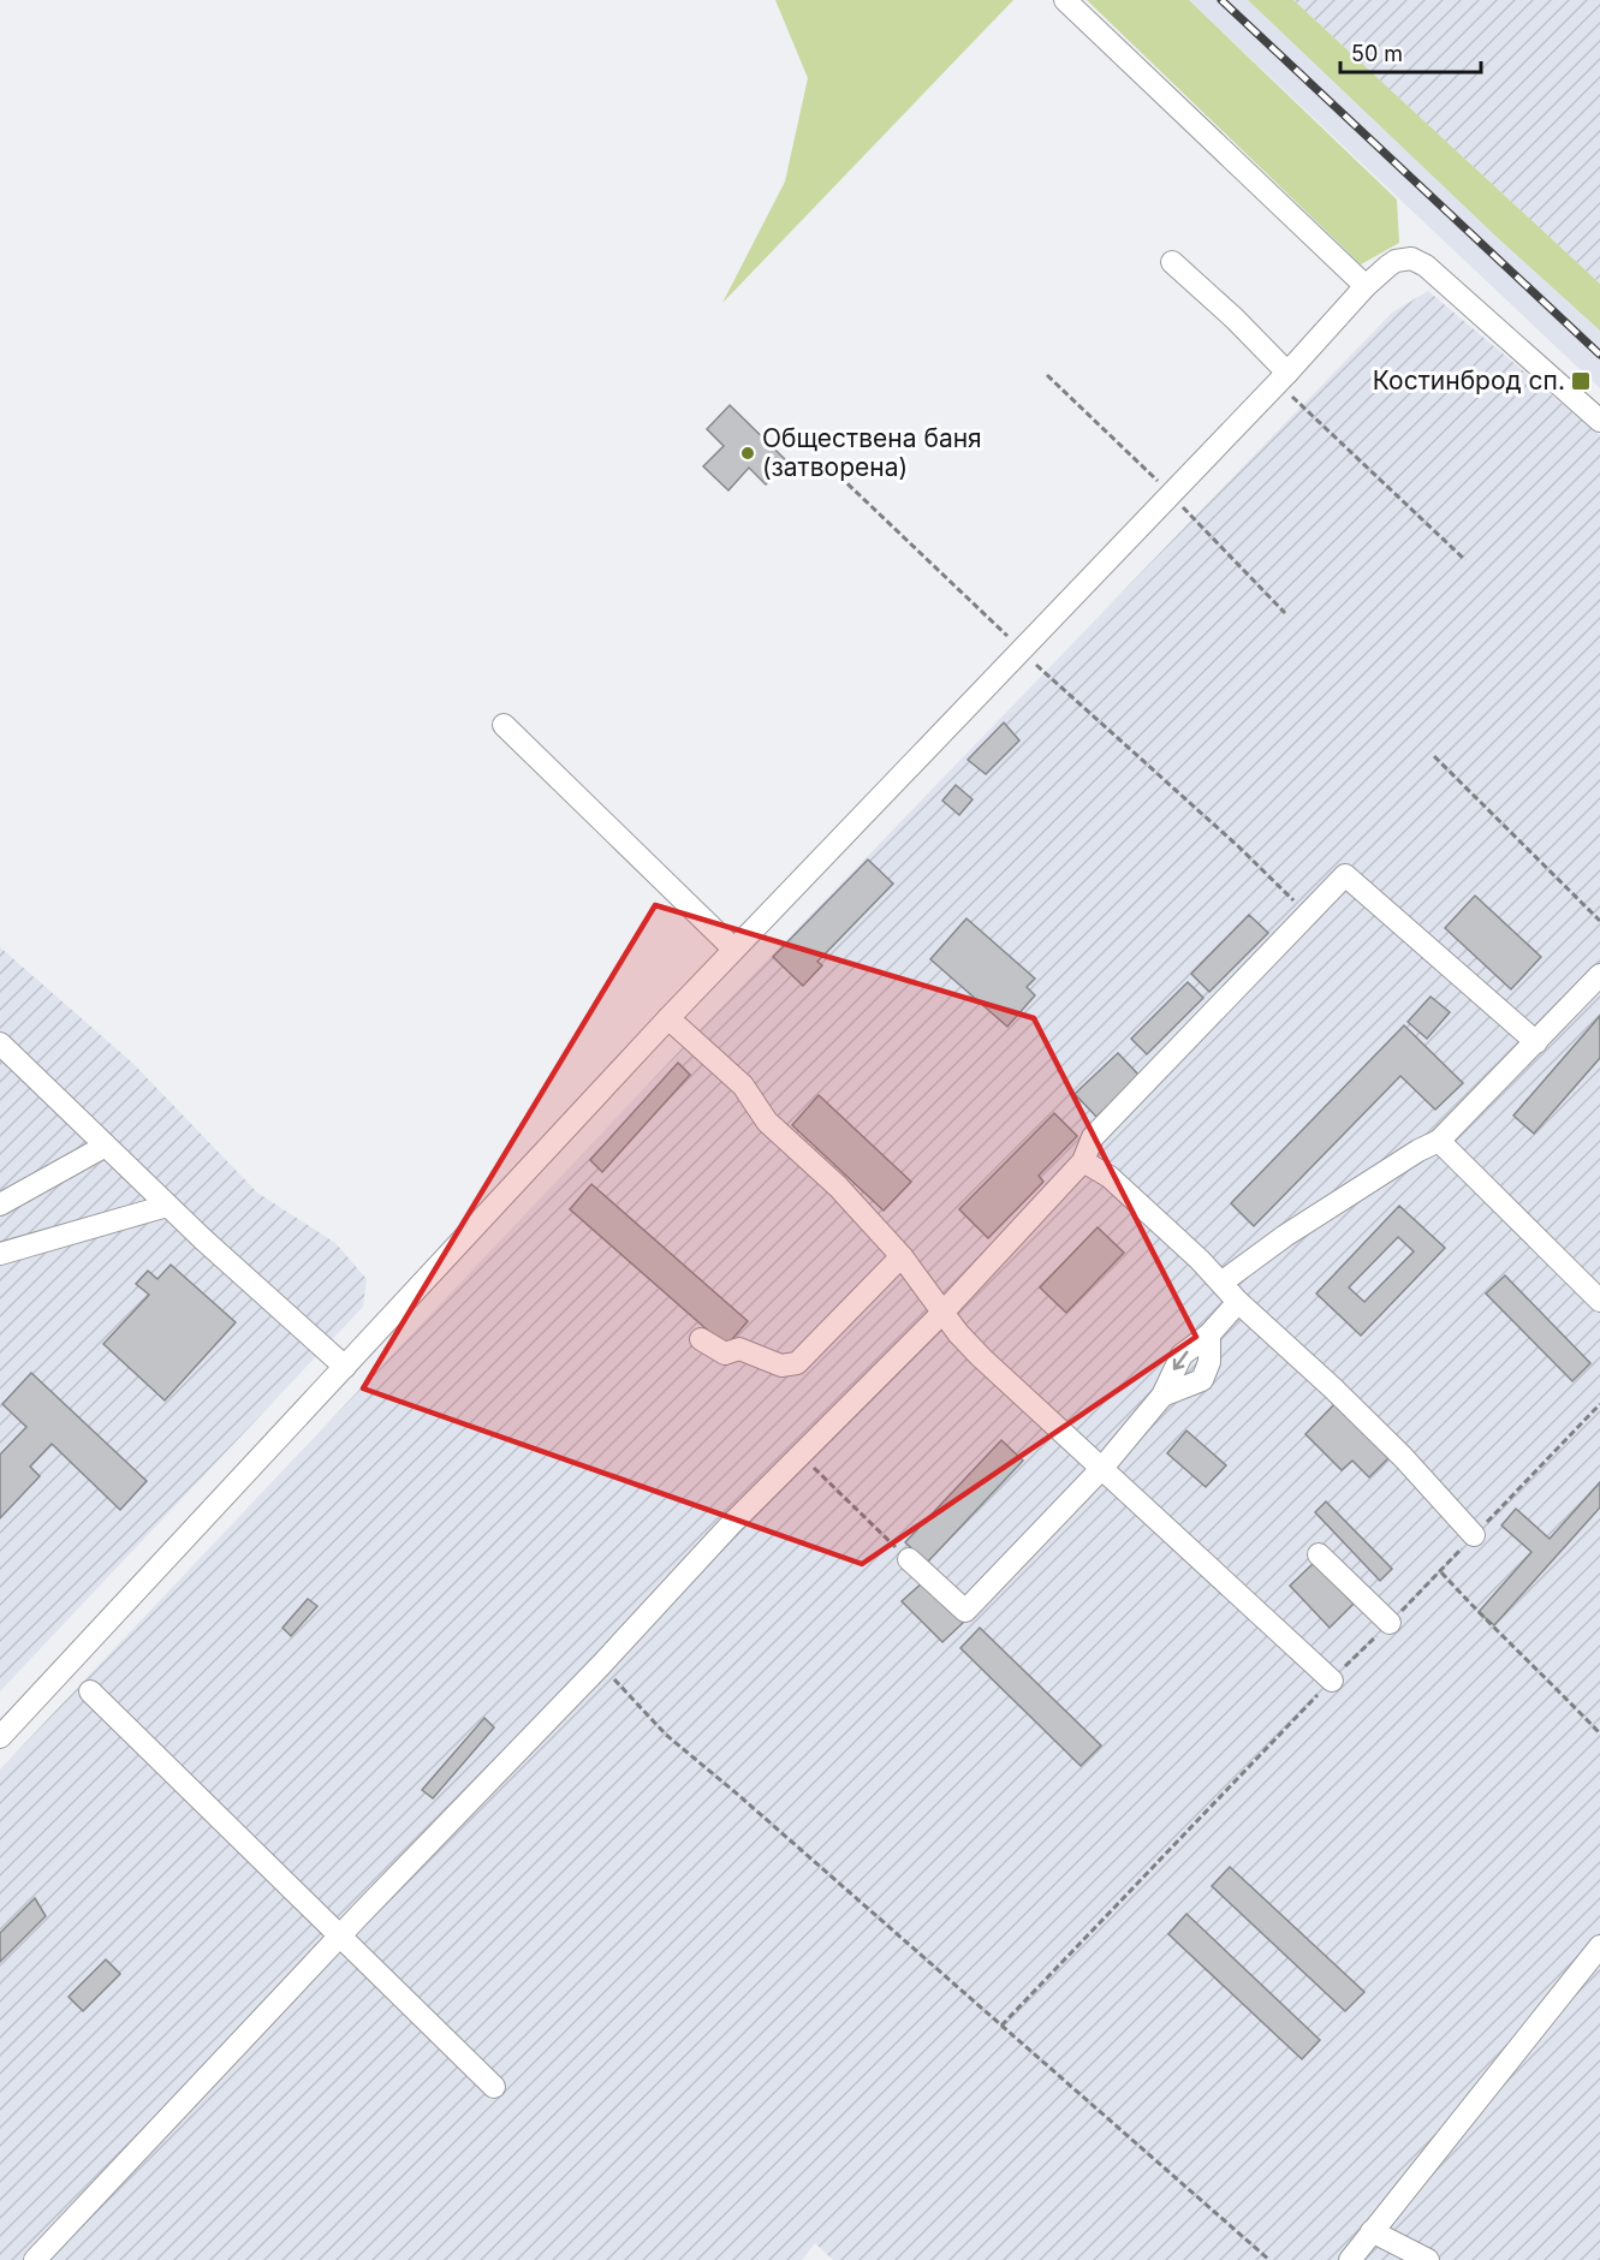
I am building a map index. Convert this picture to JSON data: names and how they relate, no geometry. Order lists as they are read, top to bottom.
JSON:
{
  "places": {
    "transit": ["Костинброд сп."],
    "other": ["Обществена баня (затворена)"]
  },
  "scale_bar": "50 m"
}
